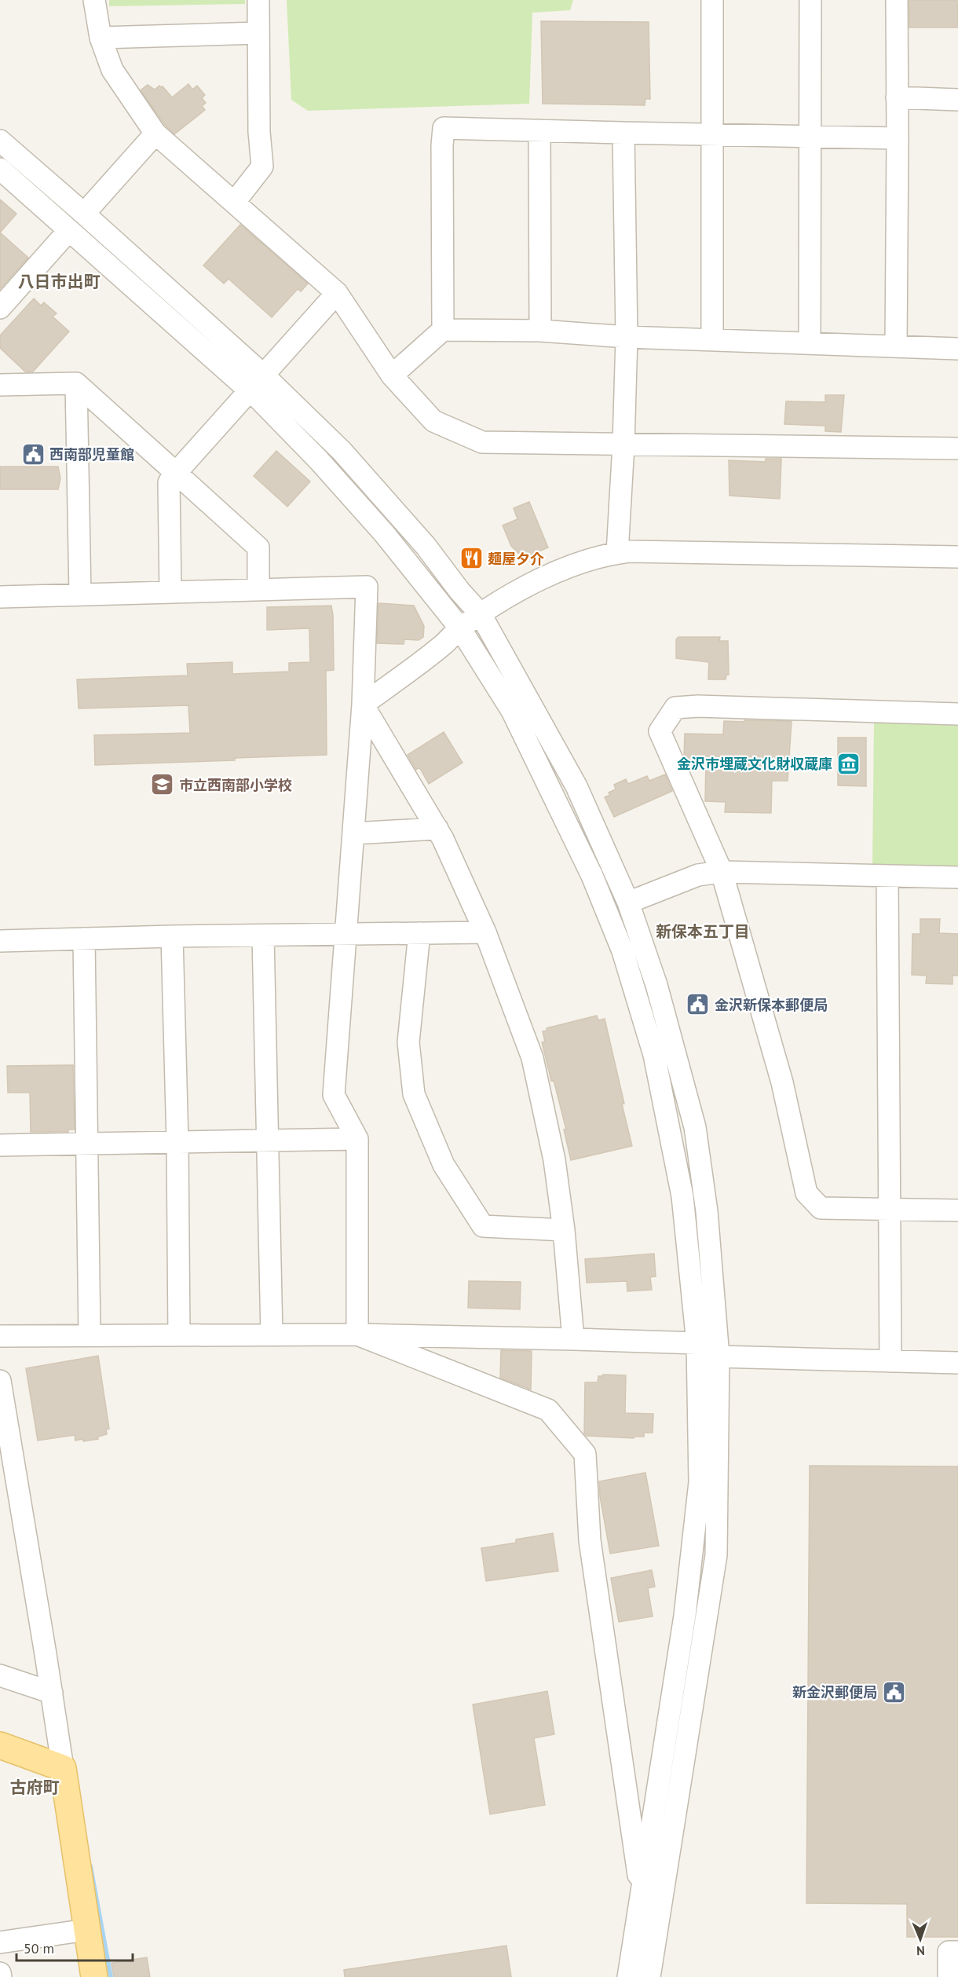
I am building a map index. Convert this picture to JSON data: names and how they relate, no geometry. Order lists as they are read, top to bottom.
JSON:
{
  "districts": ["八日市出町", "新保本五丁目", "古府町"],
  "places": {
    "public building": ["西南部児童館", "金沢新保本郵便局", "新金沢郵便局"],
    "restaurant": ["麺屋夕介"],
    "museum": ["金沢市埋蔵文化財収蔵庫"],
    "school or university": ["市立西南部小学校"]
  },
  "scale_bar": "50 m",
  "north": "bottom"
}
